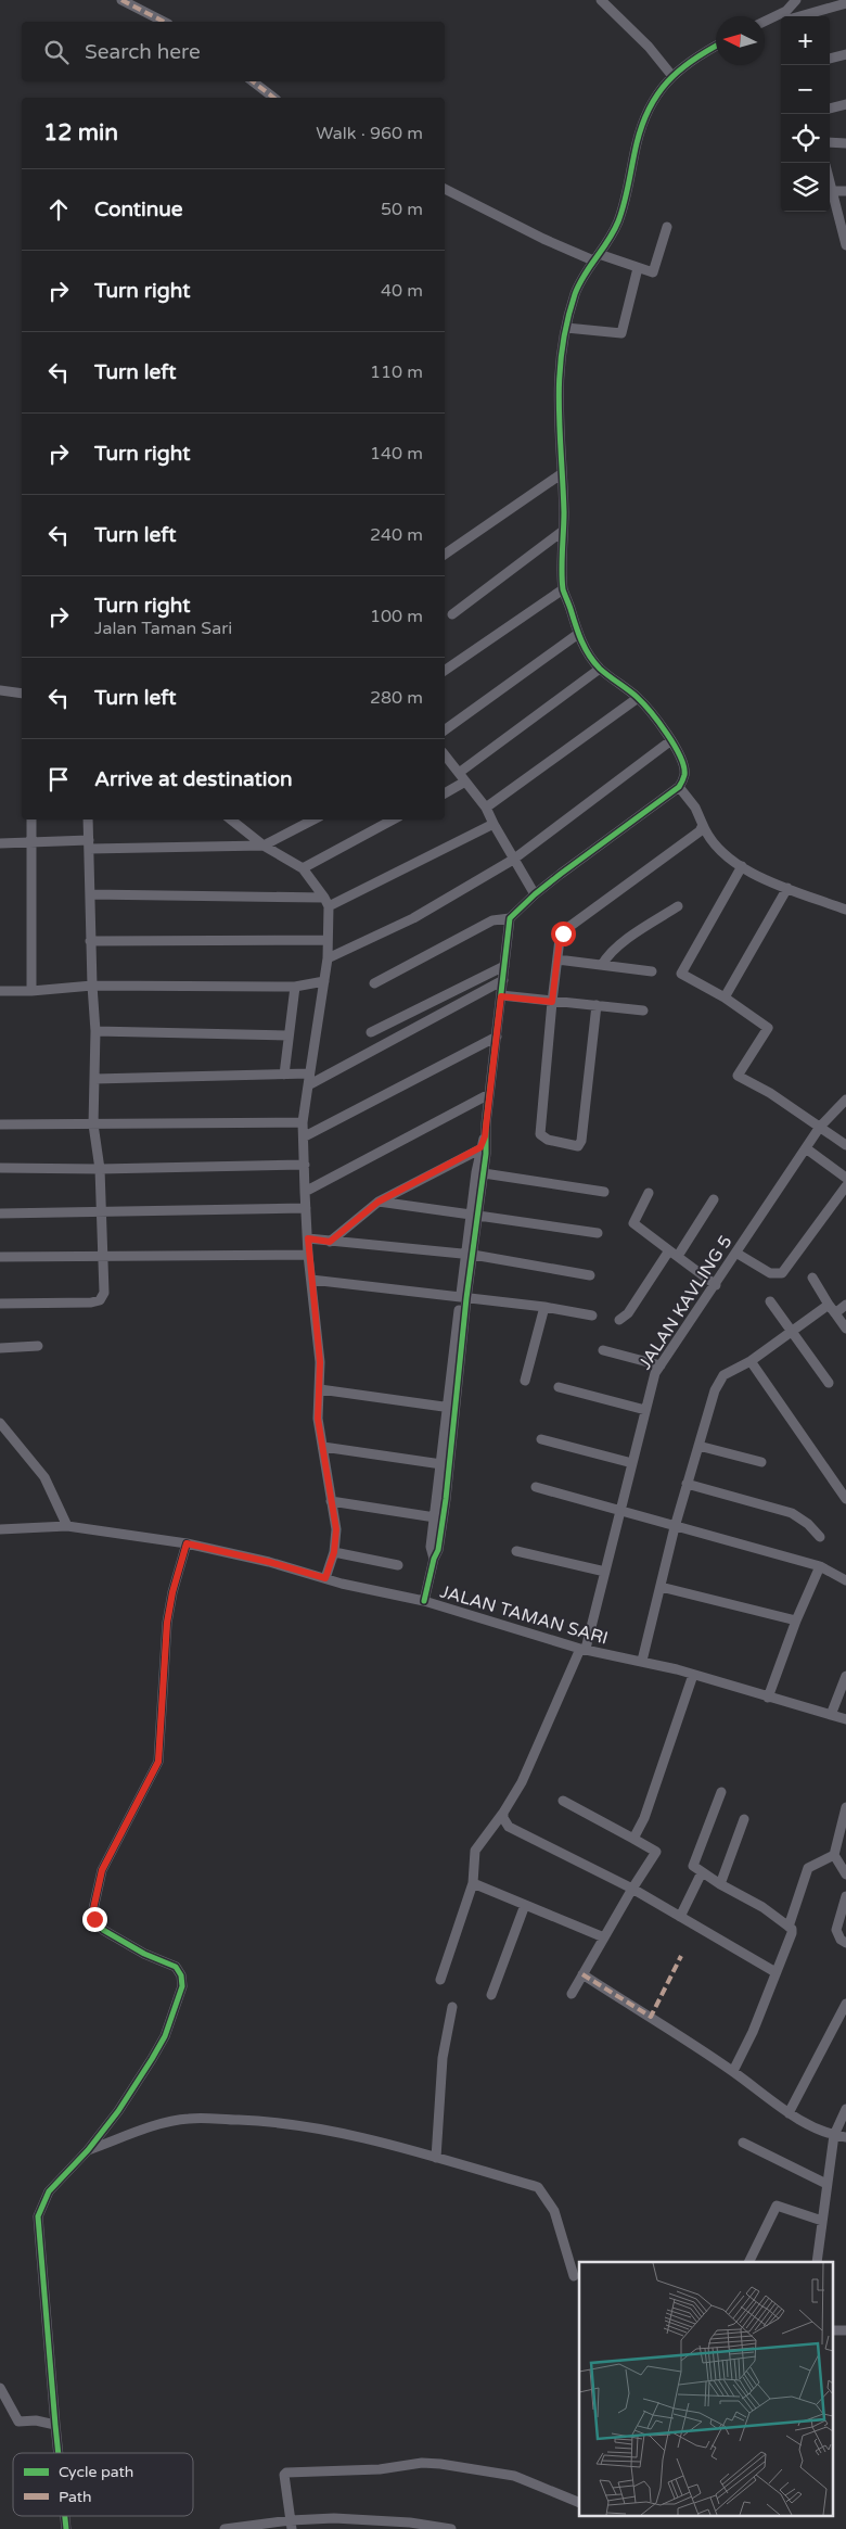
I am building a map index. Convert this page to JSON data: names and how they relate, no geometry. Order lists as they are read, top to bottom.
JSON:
{
  "streets": {
    "street": ["JALAN KAVLING 5", "JALAN TAMAN SARI"]
  },
  "crossings": [
    ["JALAN KAVLING 5", "JALAN TAMAN SARI"]
  ],
  "legend": ["Cycle path", "Path"],
  "north": "left",
  "page": {
    "map_buttons": ["+", "−"],
    "search": "Search here",
    "heading": ["12 min", "Walk · 960 m"],
    "list": [
      ["Continue", "50 m"],
      ["Turn right", "40 m"],
      ["Turn left", "110 m"],
      ["Turn right", "140 m"],
      ["Turn left", "240 m"],
      ["Turn right", "Jalan Taman Sari", "100 m"],
      ["Turn left", "280 m"],
      "Arrive at destination"
    ]
  }
}
